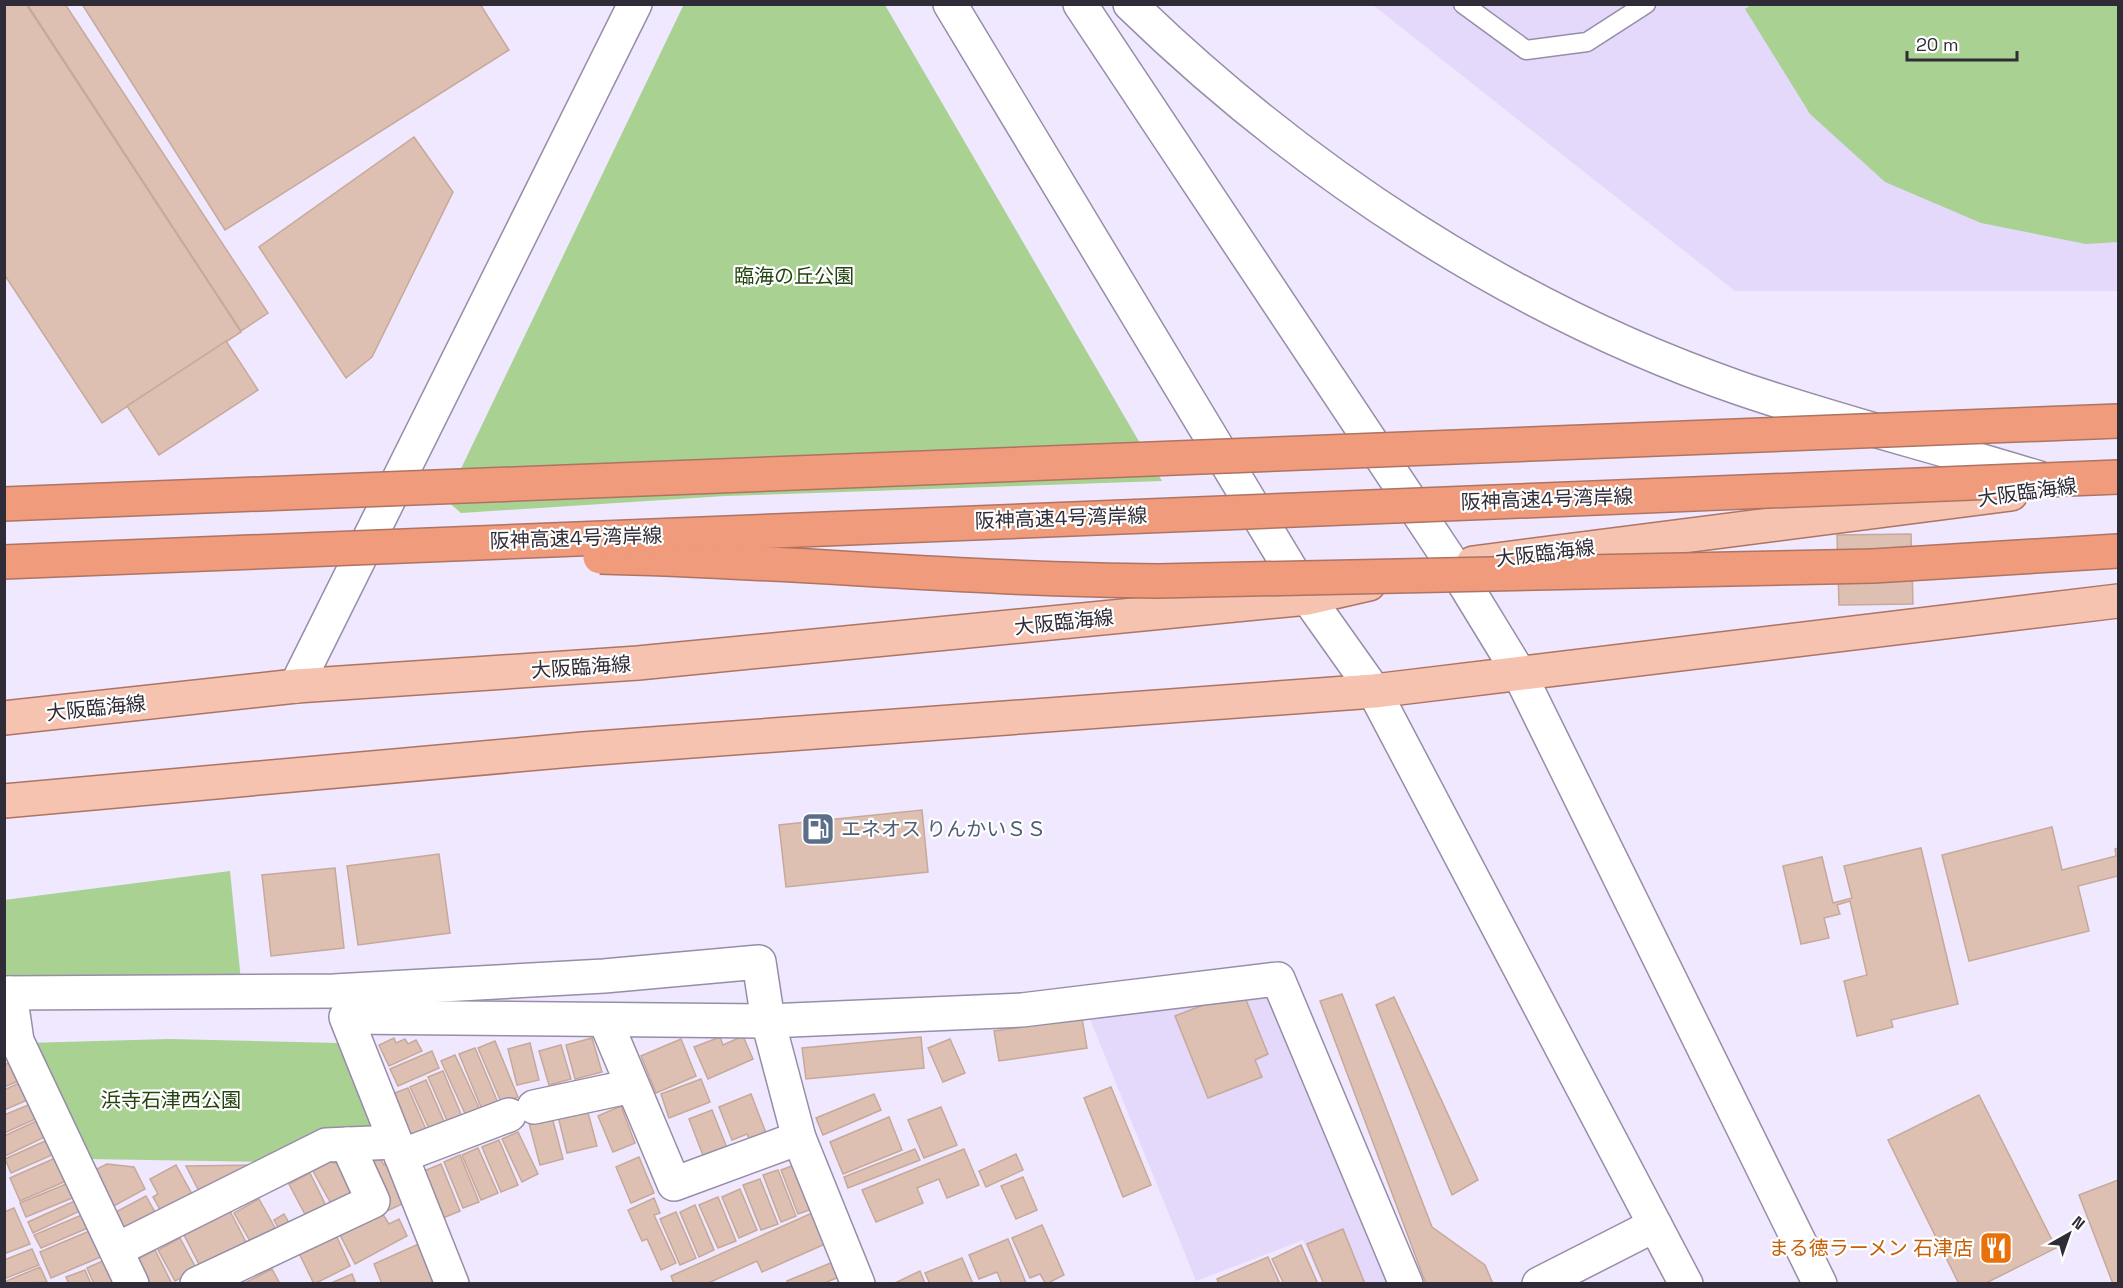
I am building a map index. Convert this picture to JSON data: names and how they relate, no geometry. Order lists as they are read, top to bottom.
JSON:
{
  "streets": {
    "highway": ["阪神高速4号湾岸線"],
    "main road": ["大阪臨海線"]
  },
  "crossings": [
    ["大阪臨海線", "阪神高速4号湾岸線"]
  ],
  "parks": ["臨海の丘公園", "浜寺石津西公園"],
  "places": {
    "fuel station": ["エネオス りんかいＳＳ"],
    "restaurant": ["まる徳ラーメン 石津店"]
  },
  "scale_bar": "20 m",
  "north": "top right"
}
